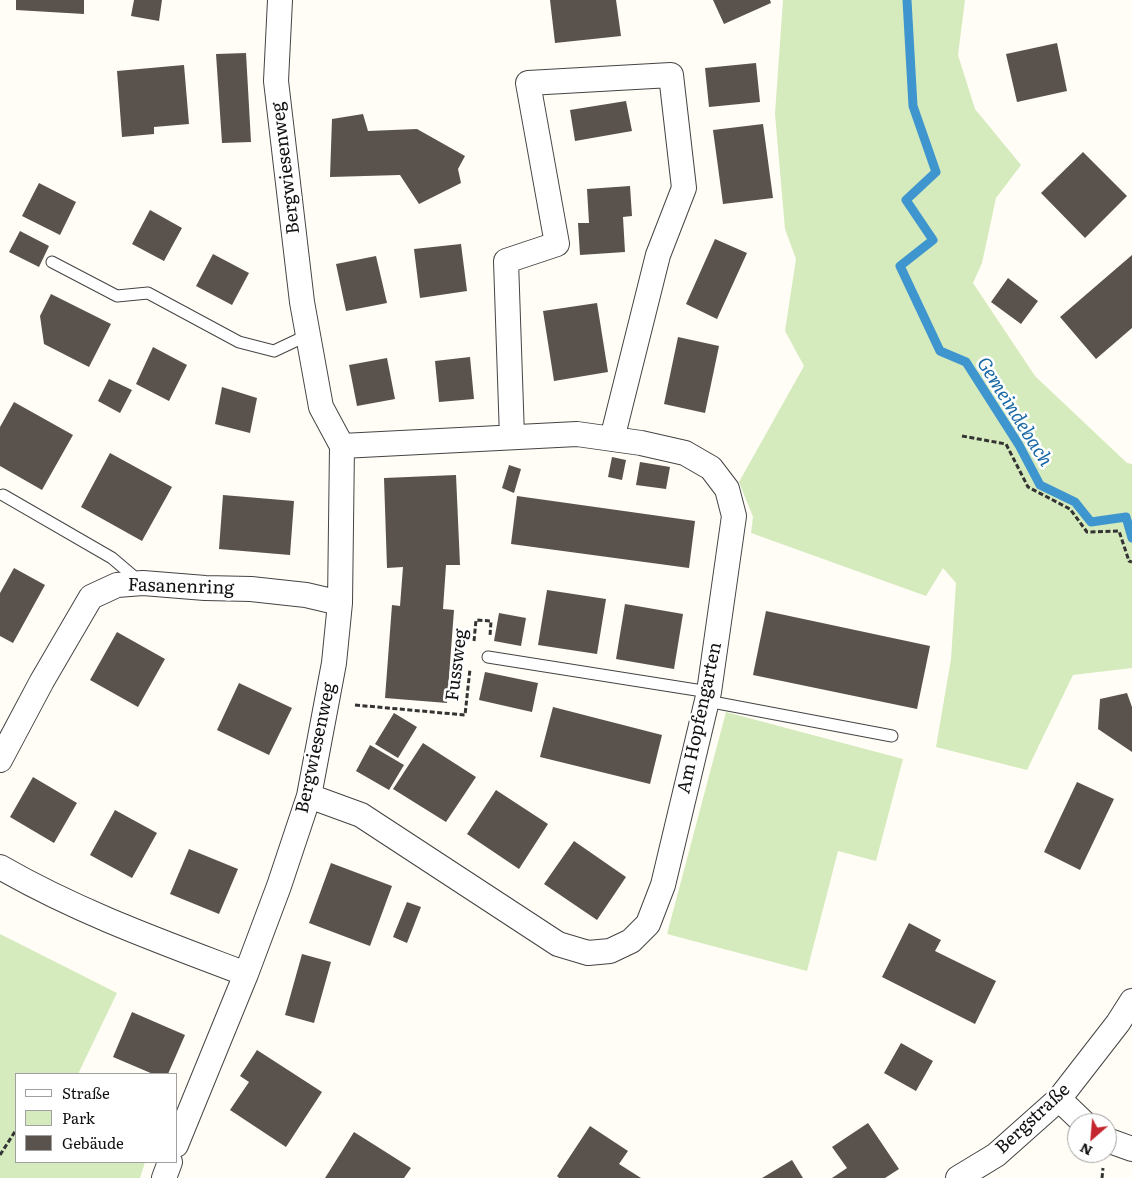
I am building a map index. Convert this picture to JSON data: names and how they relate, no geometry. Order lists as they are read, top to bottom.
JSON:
{
  "streets": {
    "street": [
      "Bergwiesenweg",
      "Fasanenring",
      "Am Hopfengarten",
      "Bergstraße"
    ],
    "path": ["Fussweg"]
  },
  "crossings": [
    ["Bergwiesenweg", "Fasanenring"],
    ["Bergwiesenweg", "Fussweg"],
    ["Bergwiesenweg", "Am Hopfengarten"]
  ],
  "water": ["Gemeindebach"],
  "legend": ["Straße", "Park", "Gebäude"],
  "north": "bottom left"
}
